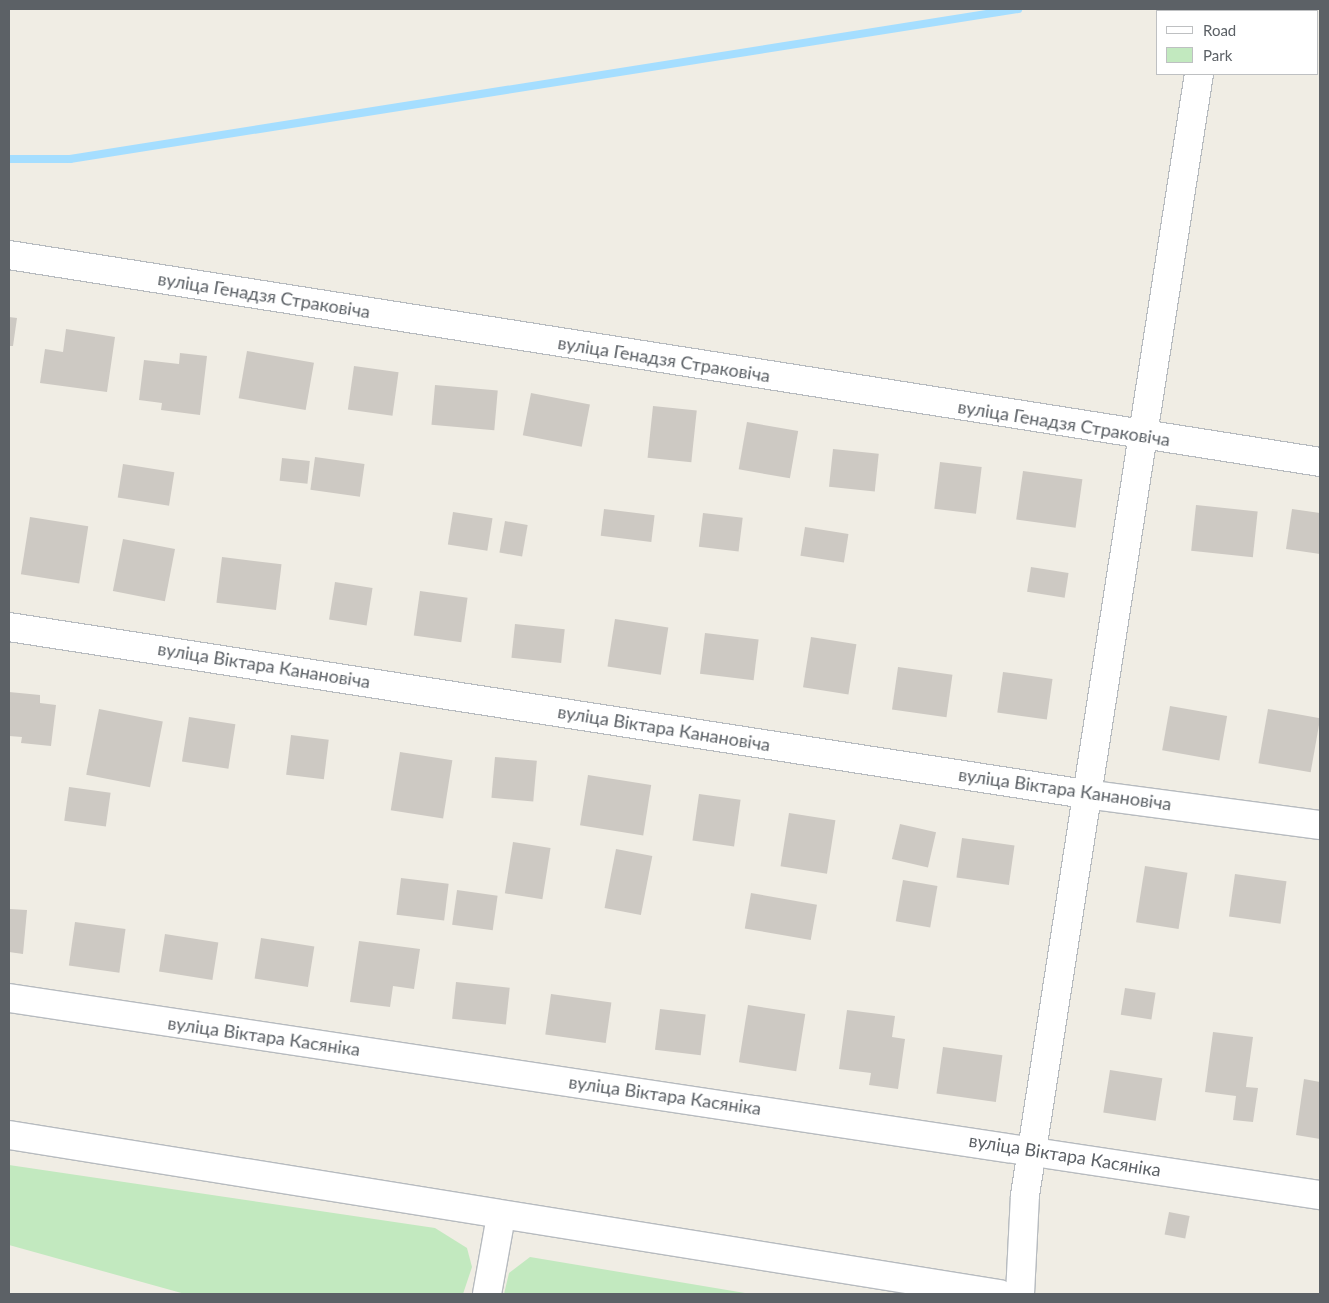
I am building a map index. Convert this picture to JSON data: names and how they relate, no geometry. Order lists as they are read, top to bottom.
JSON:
{
  "streets": {
    "street": ["вуліца Генадзя Страковіча", "вуліца Віктара Канановіча", "вуліца Віктара Касяніка"]
  },
  "legend": ["Road", "Park"]
}
